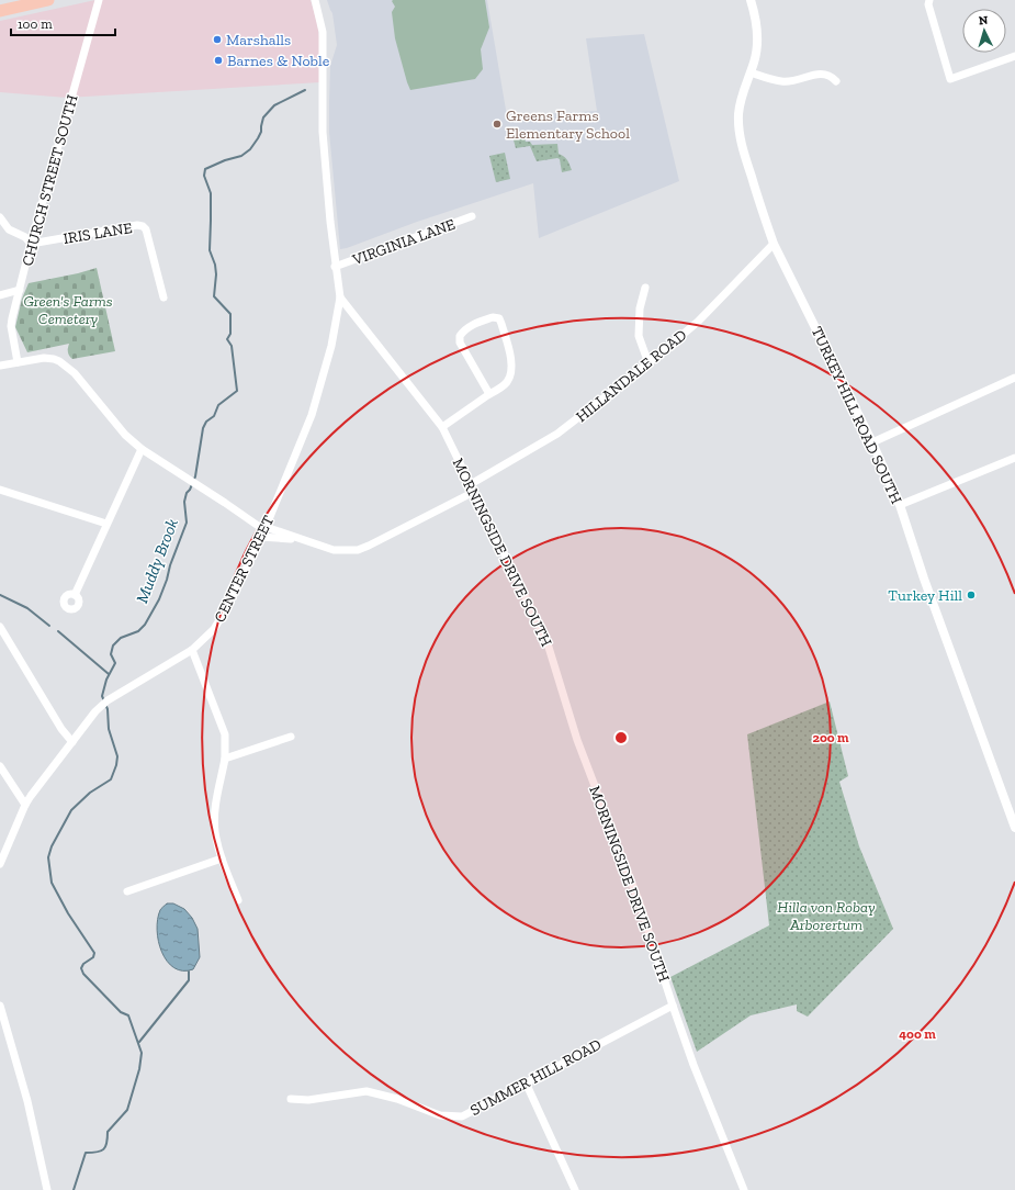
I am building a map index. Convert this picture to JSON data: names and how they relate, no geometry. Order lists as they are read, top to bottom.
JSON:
{
  "streets": {
    "street": [
      "CHURCH STREET SOUTH",
      "IRIS LANE",
      "VIRGINIA LANE",
      "HILLANDALE ROAD",
      "TURKEY HILL ROAD SOUTH",
      "MORNINGSIDE DRIVE SOUTH",
      "CENTER STREET",
      "SUMMER HILL ROAD"
    ]
  },
  "crossings": [
    ["CHURCH STREET SOUTH", "IRIS LANE"],
    ["VIRGINIA LANE", "MORNINGSIDE DRIVE SOUTH"],
    ["HILLANDALE ROAD", "TURKEY HILL ROAD SOUTH"],
    ["HILLANDALE ROAD", "MORNINGSIDE DRIVE SOUTH"],
    ["MORNINGSIDE DRIVE SOUTH", "CENTER STREET"],
    ["MORNINGSIDE DRIVE SOUTH", "SUMMER HILL ROAD"]
  ],
  "water": ["Muddy Brook"],
  "parks": ["Green's Farms Cemetery", "Hilla von Robay Arborertum"],
  "places": [
    "Marshalls",
    "Barnes & Noble",
    "Greens Farms Elementary School",
    "Turkey Hill"
  ],
  "scale_bar": "100 m",
  "north": "top",
  "rings": ["200 m", "400 m"]
}
